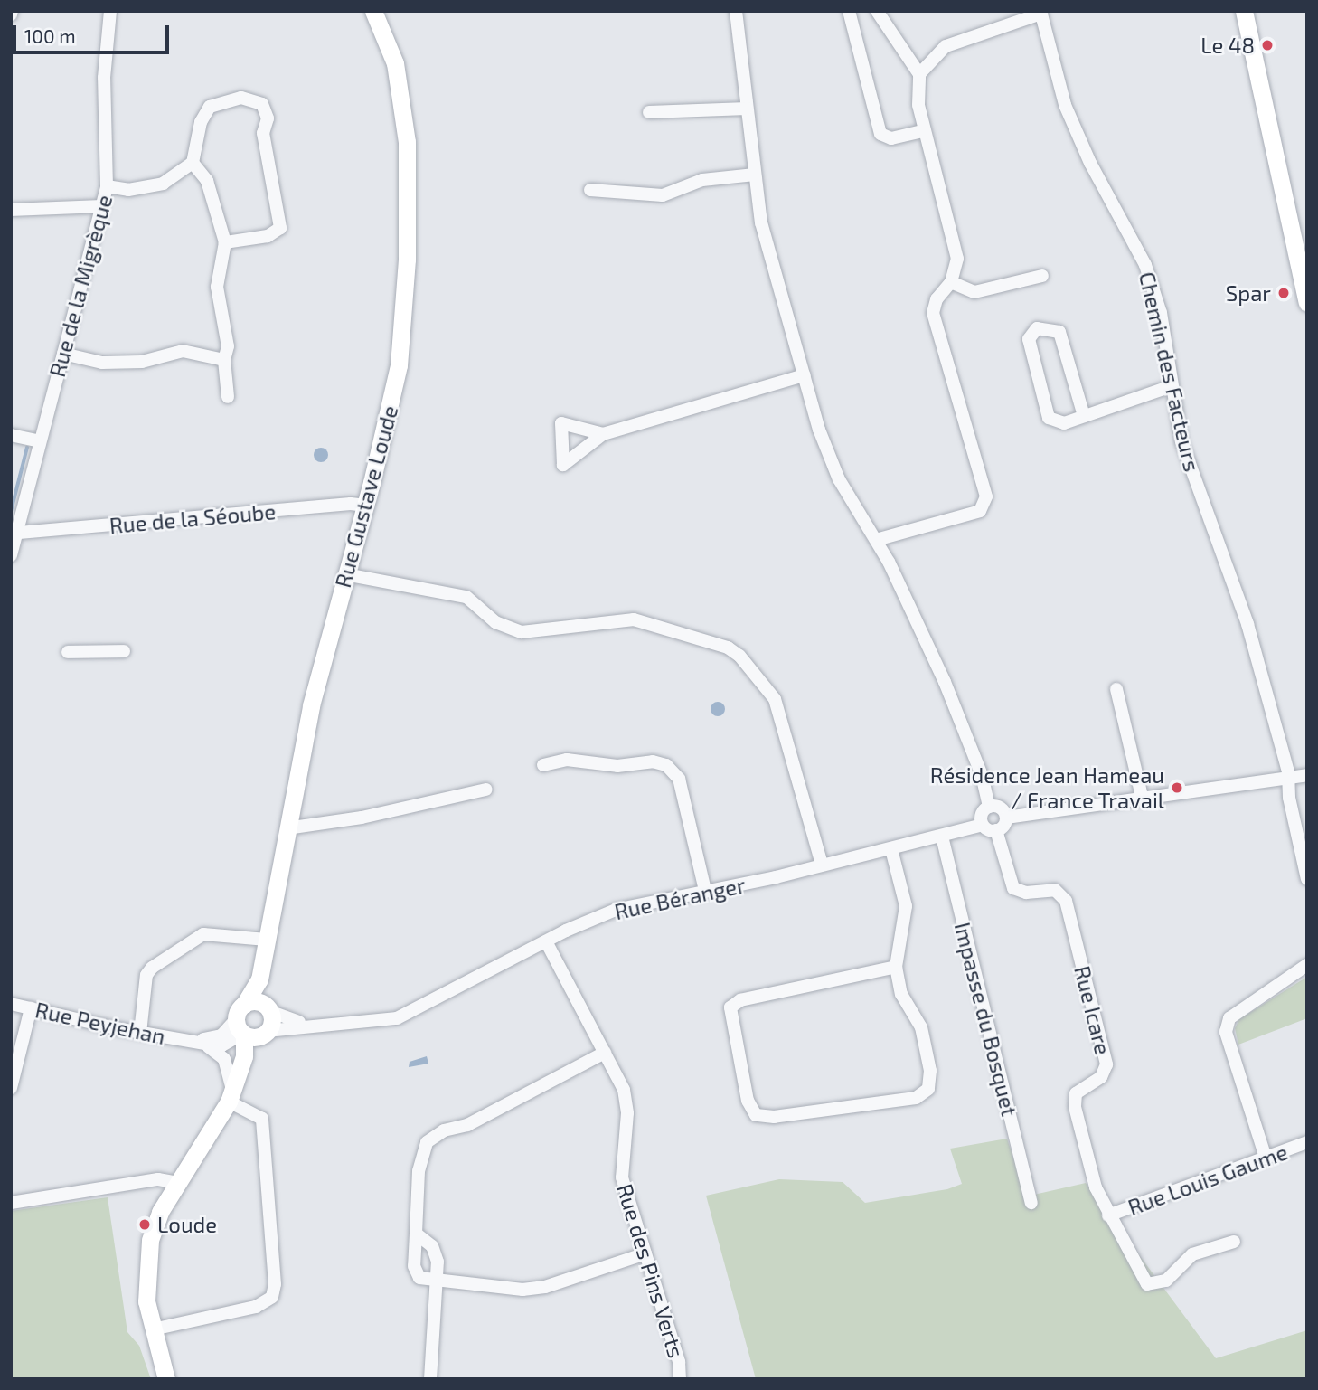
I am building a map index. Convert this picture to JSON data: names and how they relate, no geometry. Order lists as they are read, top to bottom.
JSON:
{
  "streets": {
    "street": [
      "Rue de la Migrèque",
      "Chemin des Facteurs",
      "Rue Gustave Loude",
      "Rue de la Séoube",
      "Rue Béranger",
      "Rue Icare",
      "Impasse du Bosquet",
      "Rue Peyjehan",
      "Rue Louis Gaume",
      "Rue des Pins Verts"
    ]
  },
  "crossings": [
    ["Rue de la Migrèque", "Rue de la Séoube"],
    ["Rue Gustave Loude", "Rue de la Séoube"],
    ["Rue Gustave Loude", "Rue Béranger"],
    ["Rue Gustave Loude", "Rue Peyjehan"],
    ["Rue Béranger", "Rue Icare"],
    ["Rue Béranger", "Impasse du Bosquet"],
    ["Rue Béranger", "Rue Peyjehan"],
    ["Rue Béranger", "Rue des Pins Verts"],
    ["Rue Icare", "Rue Louis Gaume"]
  ],
  "places": [
    "Le 48",
    "Spar",
    "Résidence Jean Hameau / France Travail",
    "Loude"
  ],
  "scale_bar": "100 m"
}
